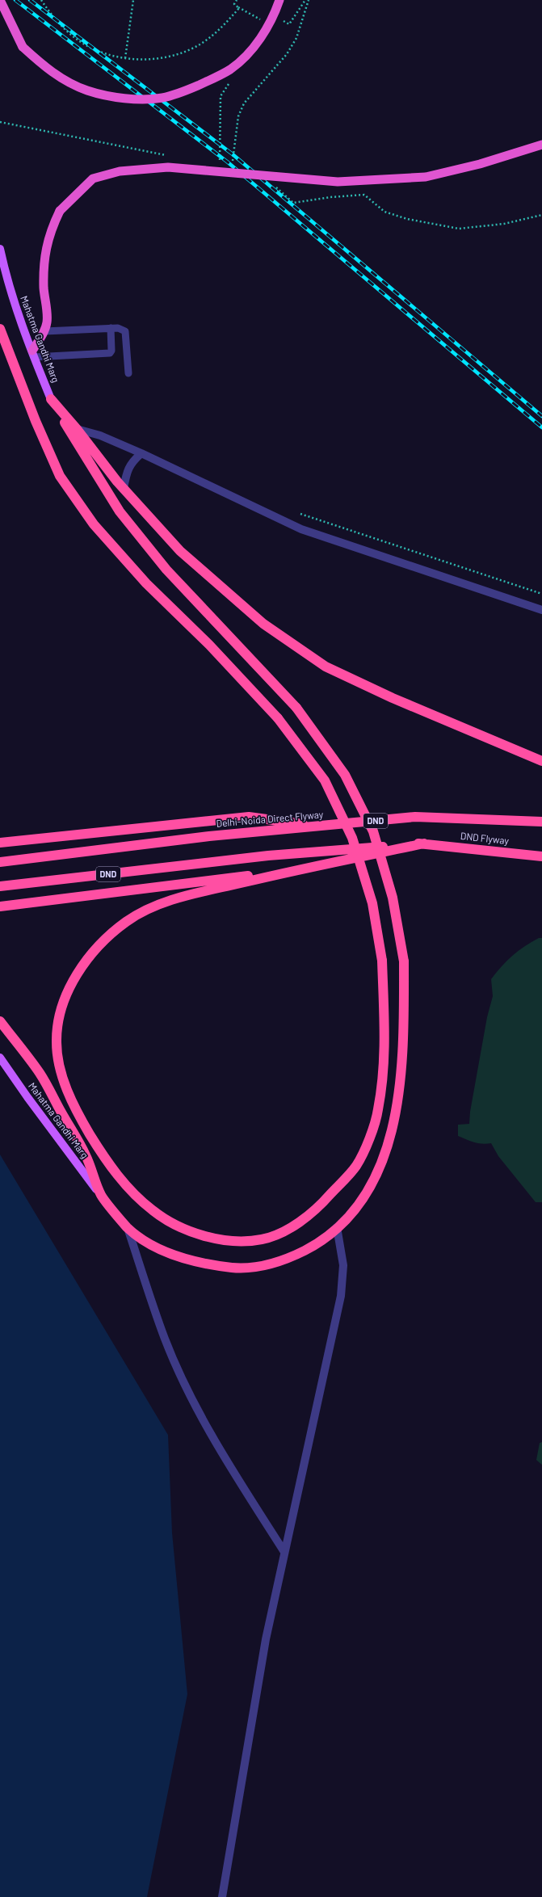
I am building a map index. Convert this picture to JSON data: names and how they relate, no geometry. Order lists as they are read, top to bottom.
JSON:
{
  "streets": {
    "highway": ["Delhi-Noida Direct Flyway", "DND", "DND Flyway"],
    "main road": ["Mahatma Gandhi Marg"]
  },
  "crossings": [
    ["DND", "DND Flyway"]
  ]
}
